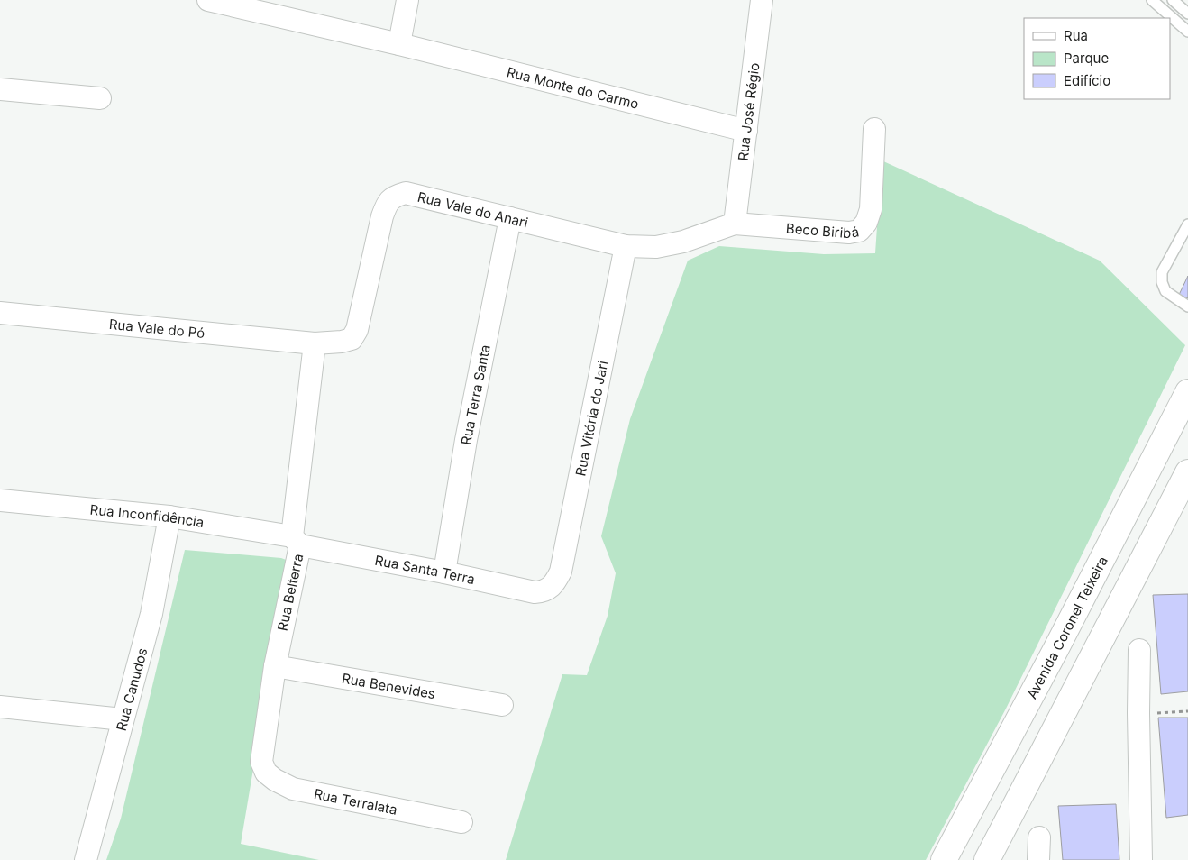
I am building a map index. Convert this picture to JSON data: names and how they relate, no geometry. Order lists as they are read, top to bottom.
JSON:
{
  "streets": {
    "main road": ["Avenida Coronel Teixeira"],
    "street": [
      "Rua Monte do Carmo",
      "Rua José Régio",
      "Rua Vale do Anari",
      "Beco Biribá",
      "Rua Vale do Pó",
      "Rua Terra Santa",
      "Rua Vitória do Jari",
      "Rua Inconfidência",
      "Rua Santa Terra",
      "Rua Belterra",
      "Rua Benevides",
      "Rua Canudos",
      "Rua Terralata"
    ]
  },
  "crossings": [
    ["Rua Monte do Carmo", "Rua José Régio"],
    ["Rua José Régio", "Rua Vale do Anari"],
    ["Rua José Régio", "Beco Biribá"],
    ["Rua Vale do Anari", "Beco Biribá"],
    ["Rua Vale do Anari", "Rua Vale do Pó"],
    ["Rua Vale do Anari", "Rua Terra Santa"],
    ["Rua Vale do Anari", "Rua Vitória do Jari"],
    ["Rua Vale do Anari", "Rua Belterra"],
    ["Rua Vale do Pó", "Rua Belterra"],
    ["Rua Terra Santa", "Rua Santa Terra"],
    ["Rua Vitória do Jari", "Rua Santa Terra"],
    ["Rua Inconfidência", "Rua Santa Terra"],
    ["Rua Inconfidência", "Rua Belterra"],
    ["Rua Inconfidência", "Rua Canudos"],
    ["Rua Santa Terra", "Rua Belterra"],
    ["Rua Belterra", "Rua Benevides"],
    ["Rua Belterra", "Rua Terralata"]
  ],
  "legend": ["Rua", "Parque", "Edifício"]
}
